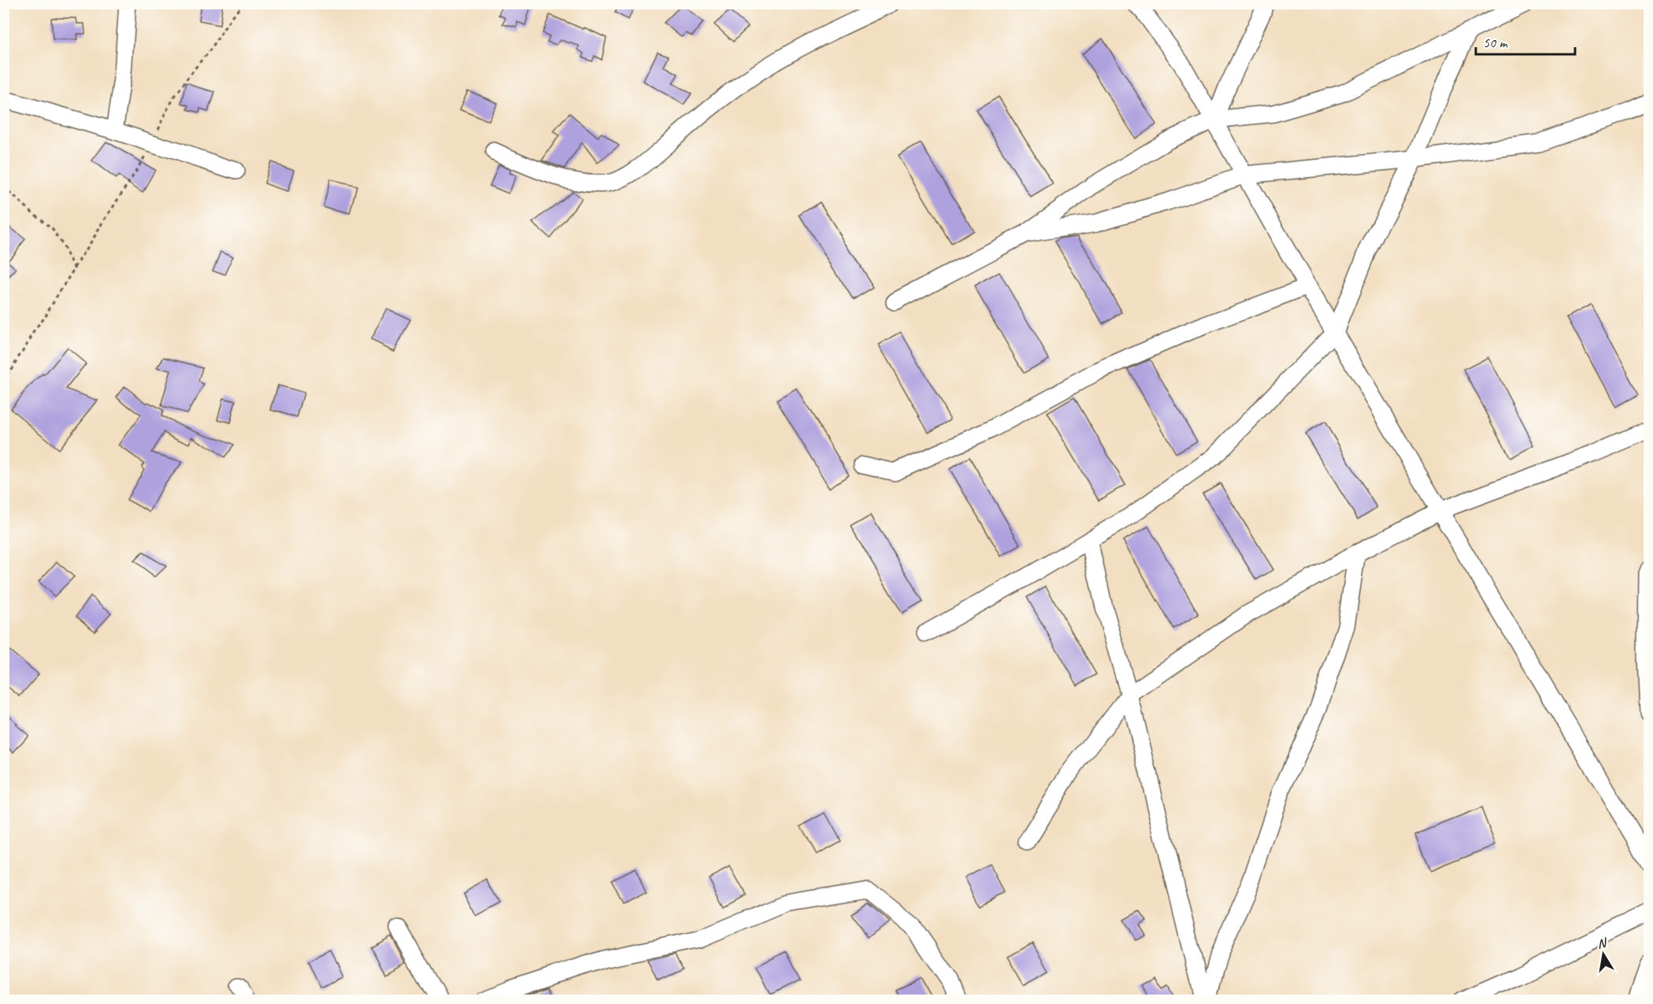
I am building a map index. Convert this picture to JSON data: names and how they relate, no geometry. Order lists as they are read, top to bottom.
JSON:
{
  "scale_bar": "50 m",
  "north": "top"
}
